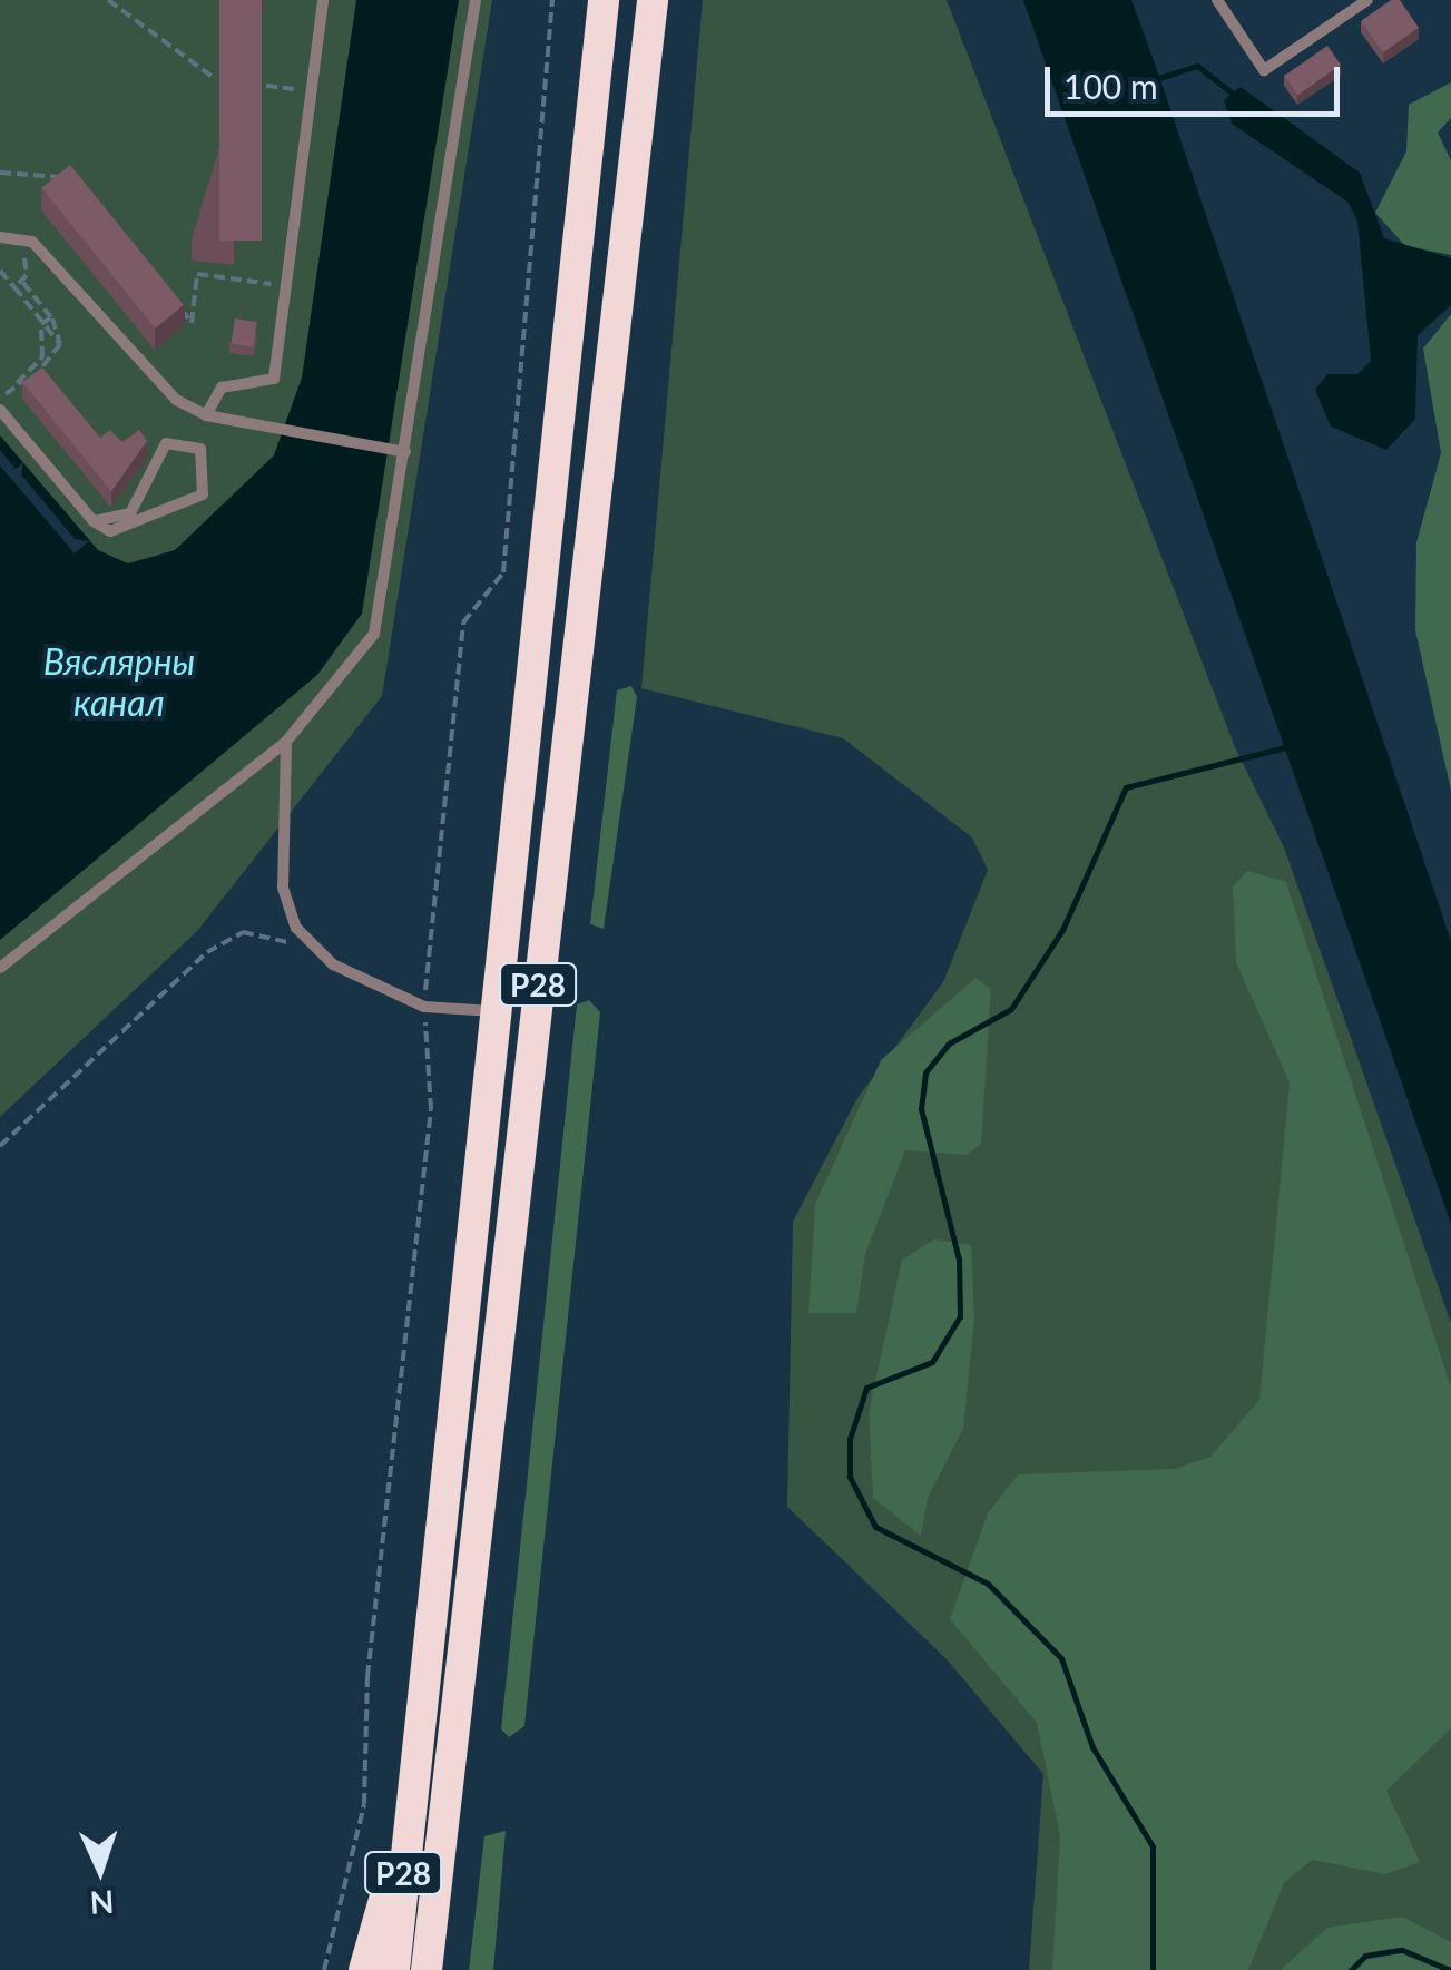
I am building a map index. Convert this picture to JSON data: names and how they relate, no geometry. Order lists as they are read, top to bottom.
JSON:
{
  "streets": {
    "highway": ["Р28"]
  },
  "water": ["Вяслярны канал"],
  "scale_bar": "100 m",
  "north": "bottom"
}
